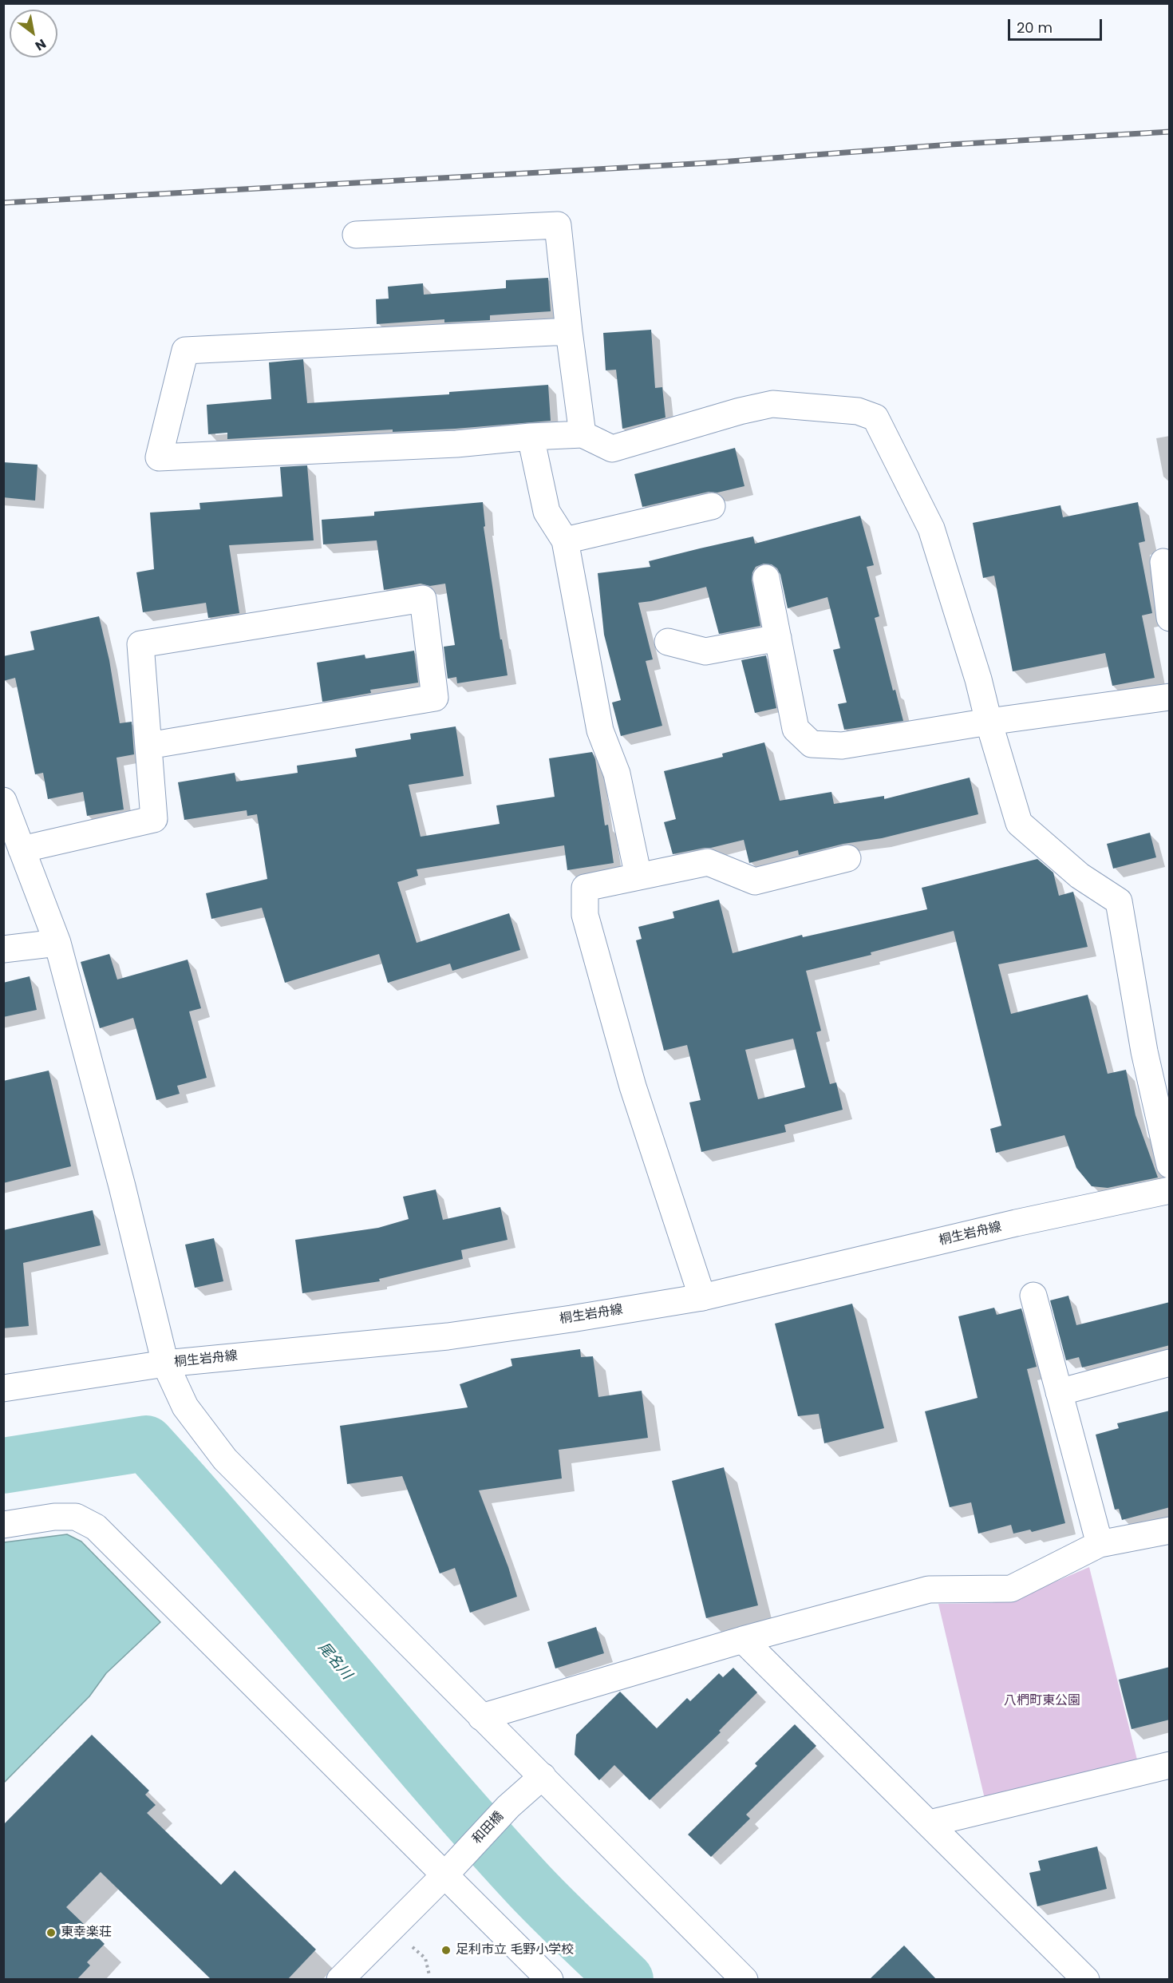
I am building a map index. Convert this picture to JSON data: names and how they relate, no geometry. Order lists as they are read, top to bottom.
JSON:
{
  "streets": {
    "street": ["桐生岩舟線", "和田橋"]
  },
  "water": ["尾名川"],
  "parks": ["八椚町東公園"],
  "places": ["東幸楽荘", "足利市立 毛野小学校"],
  "scale_bar": "20 m",
  "north": "bottom right"
}
